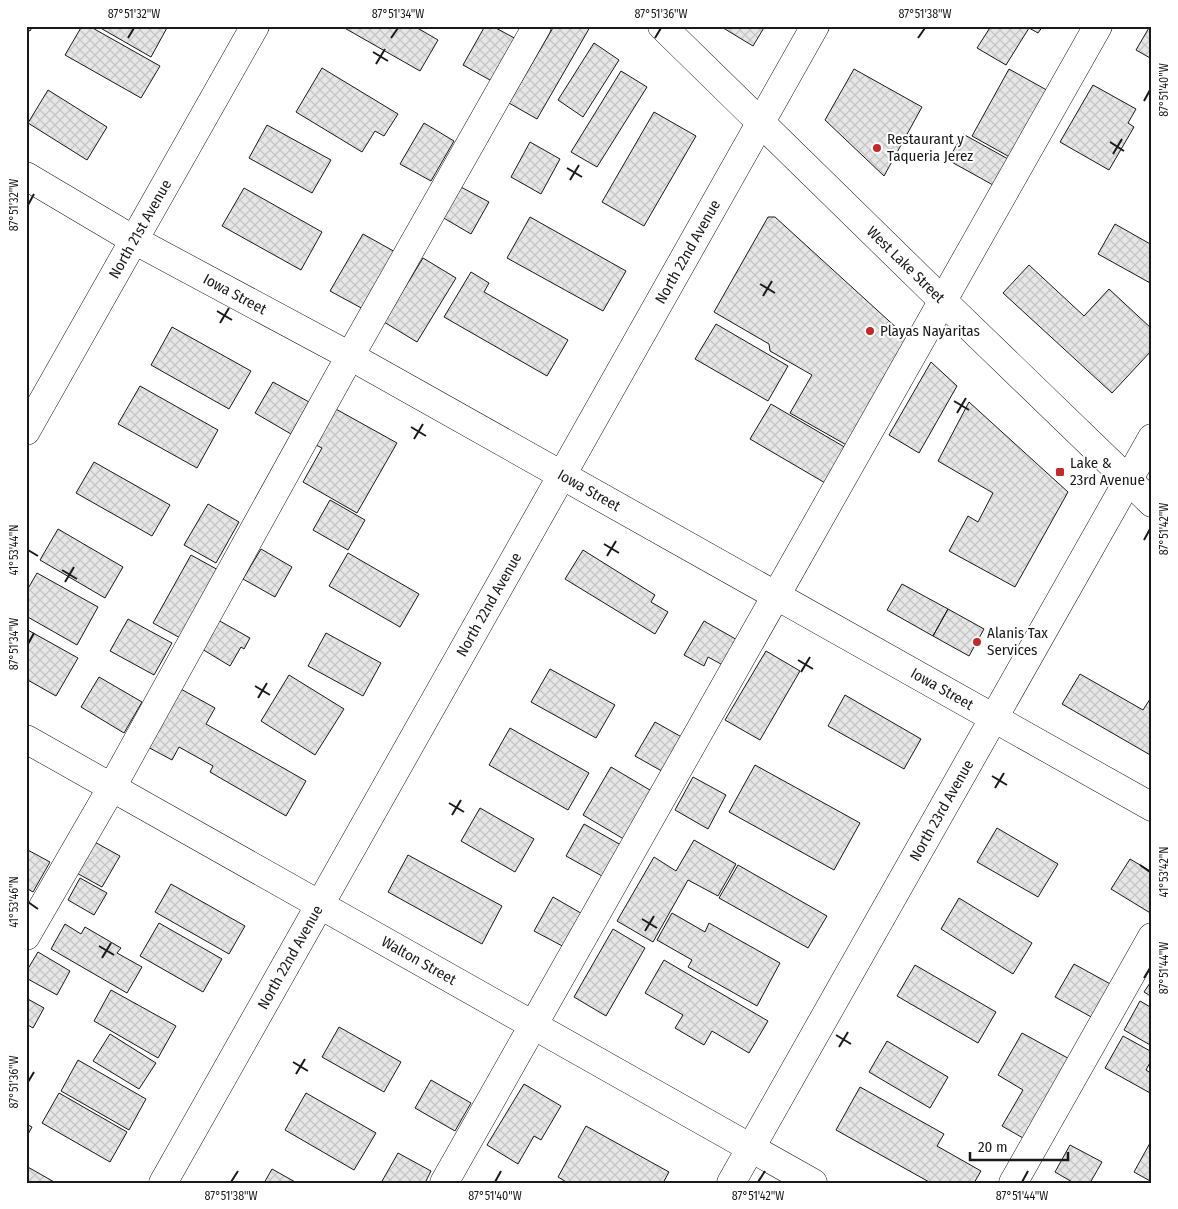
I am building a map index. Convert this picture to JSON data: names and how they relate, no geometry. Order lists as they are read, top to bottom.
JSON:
{
  "streets": {
    "street": [
      "North 21st Avenue",
      "North 22nd Avenue",
      "West Lake Street",
      "Iowa Street",
      "North 23rd Avenue",
      "Walton Street"
    ]
  },
  "crossings": [
    ["North 21st Avenue", "Iowa Street"],
    ["North 22nd Avenue", "West Lake Street"],
    ["North 22nd Avenue", "Iowa Street"],
    ["North 22nd Avenue", "Walton Street"],
    ["West Lake Street", "North 23rd Avenue"],
    ["Iowa Street", "North 23rd Avenue"],
    ["North 23rd Avenue", "Walton Street"]
  ],
  "places": {
    "other": ["Restaurant y Taqueria Jerez", "Playas Nayaritas", "Alanis Tax Services"],
    "transit": ["Lake & 23rd Avenue"]
  },
  "scale_bar": "20 m",
  "coordinates": [
    "87°51'32\"W",
    "87°51'34\"W",
    "87°51'36\"W",
    "87°51'38\"W",
    "87°51'40\"W",
    "87°51'42\"W",
    "41°53'44\"N",
    "41°53'42\"N",
    "41°53'46\"N",
    "87°51'44\"W"
  ]
}
